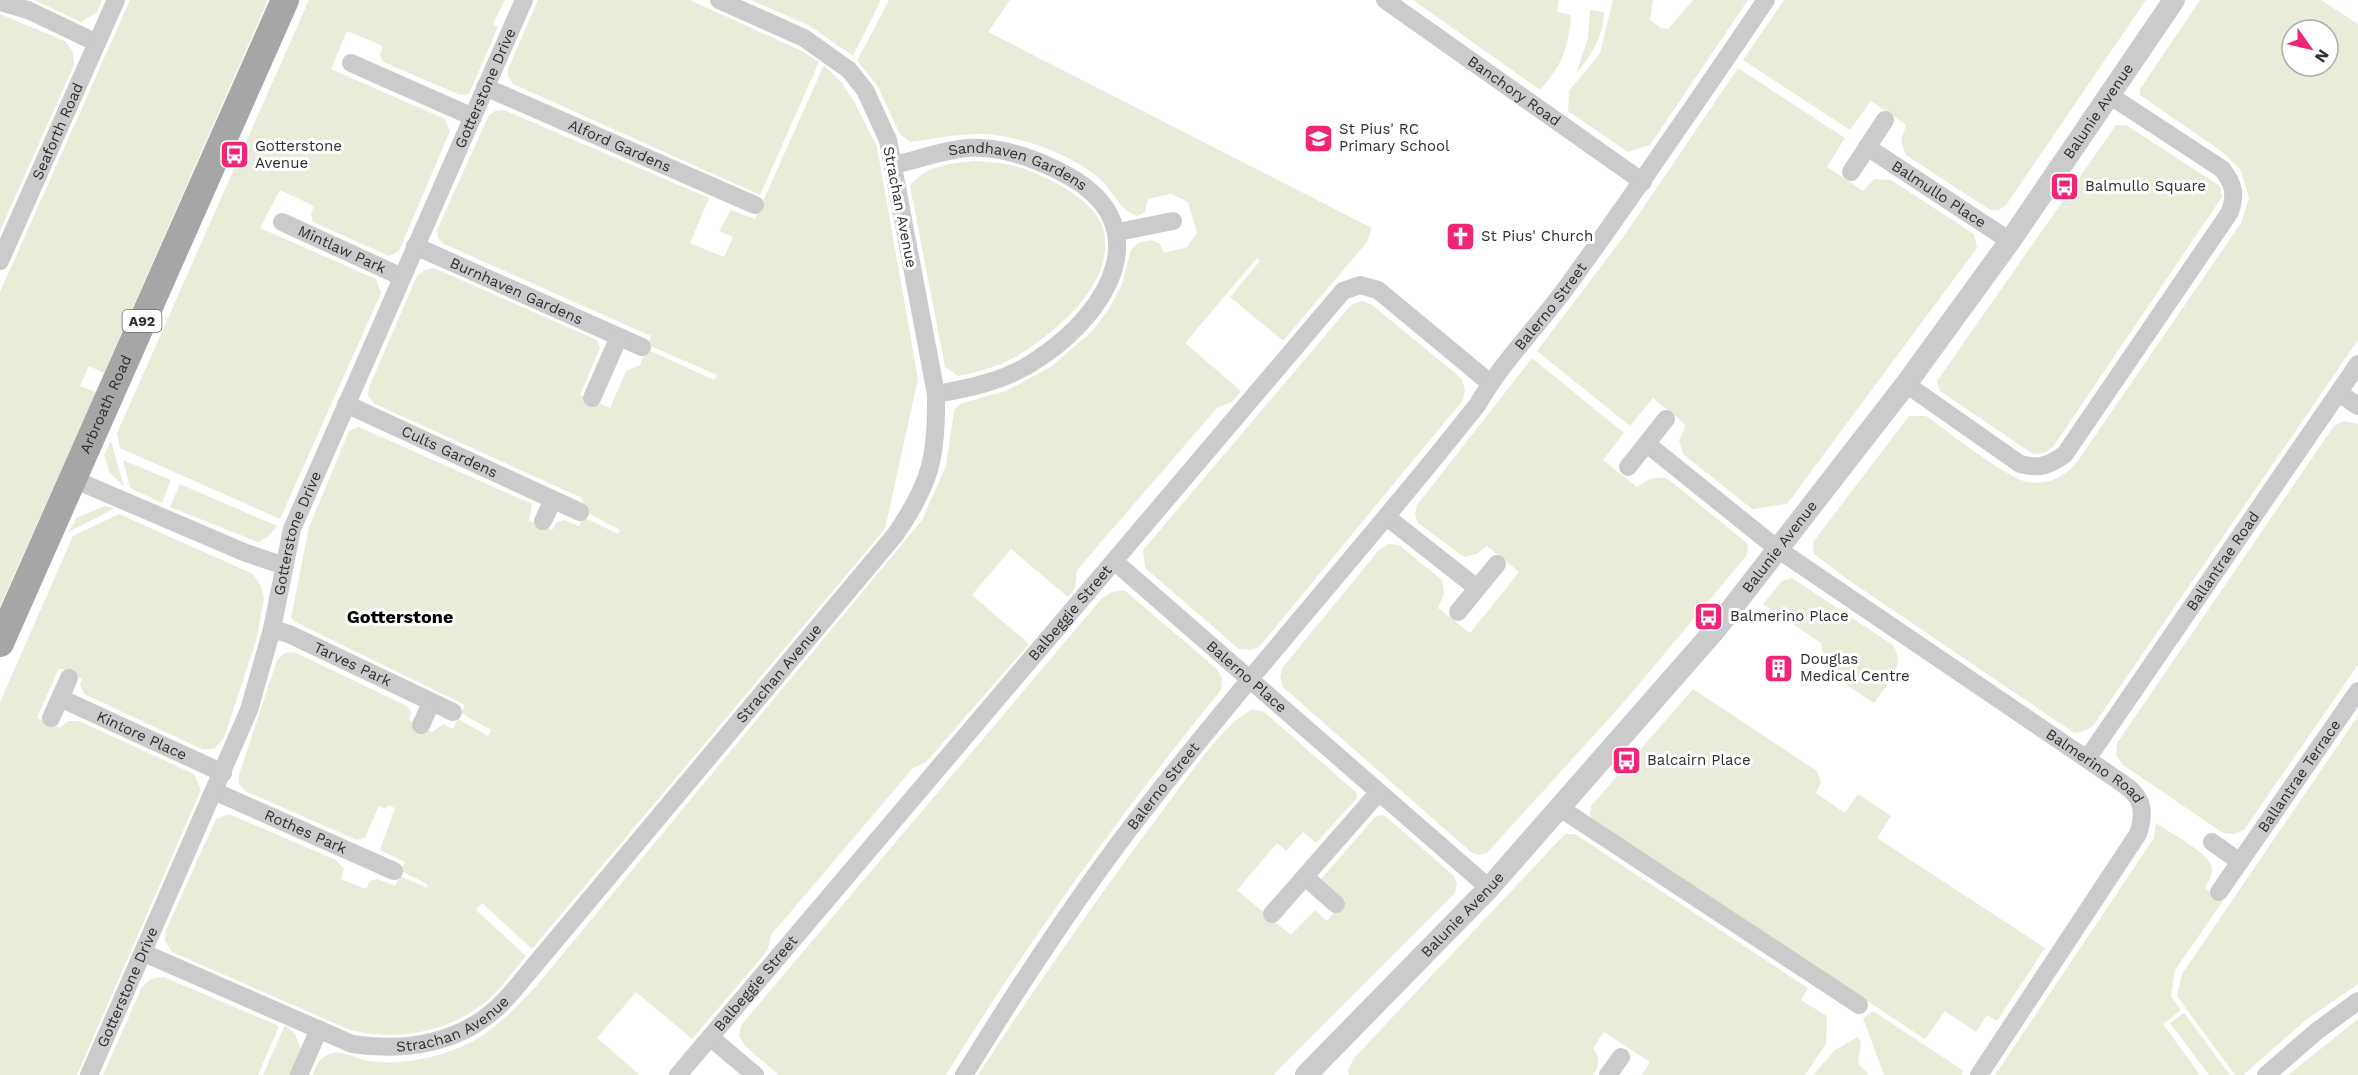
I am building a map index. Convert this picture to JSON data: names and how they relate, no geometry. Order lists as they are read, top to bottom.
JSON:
{
  "streets": {
    "main road": ["A92", "Arbroath Road"],
    "street": [
      "Gotterstone Drive",
      "Banchory Road",
      "Balunie Avenue",
      "Seaforth Road",
      "Alford Gardens",
      "Sandhaven Gardens",
      "Balmullo Place",
      "Strachan Avenue",
      "Mintlaw Park",
      "Burnhaven Gardens",
      "Balerno Street",
      "Cults Gardens",
      "Ballantrae Road",
      "Balbeggie Street",
      "Tarves Park",
      "Balerno Place",
      "Kintore Place",
      "Balmerino Road",
      "Ballantrae Terrace",
      "Rothes Park"
    ]
  },
  "crossings": [
    ["Gotterstone Drive", "Alford Gardens"],
    ["Gotterstone Drive", "Strachan Avenue"],
    ["Gotterstone Drive", "Mintlaw Park"],
    ["Gotterstone Drive", "Burnhaven Gardens"],
    ["Gotterstone Drive", "Cults Gardens"],
    ["Gotterstone Drive", "Tarves Park"],
    ["Gotterstone Drive", "Kintore Place"],
    ["Gotterstone Drive", "Rothes Park"],
    ["Banchory Road", "Balerno Street"],
    ["Balunie Avenue", "Balmullo Place"],
    ["Balunie Avenue", "Balerno Place"],
    ["Balunie Avenue", "Balmerino Road"],
    ["Sandhaven Gardens", "Strachan Avenue"],
    ["Balerno Street", "Balbeggie Street"],
    ["Balerno Street", "Balerno Place"],
    ["Ballantrae Road", "Balmerino Road"],
    ["Balbeggie Street", "Balerno Place"]
  ],
  "districts": ["Gotterstone"],
  "places": {
    "school or university": ["St Pius' RC Primary School"],
    "bus stop": [
      "Gotterstone Avenue",
      "Balmullo Square",
      "Balmerino Place",
      "Balcairn Place"
    ],
    "church": ["St Pius' Church"],
    "building": ["Douglas Medical Centre"]
  },
  "north": "bottom right"
}
